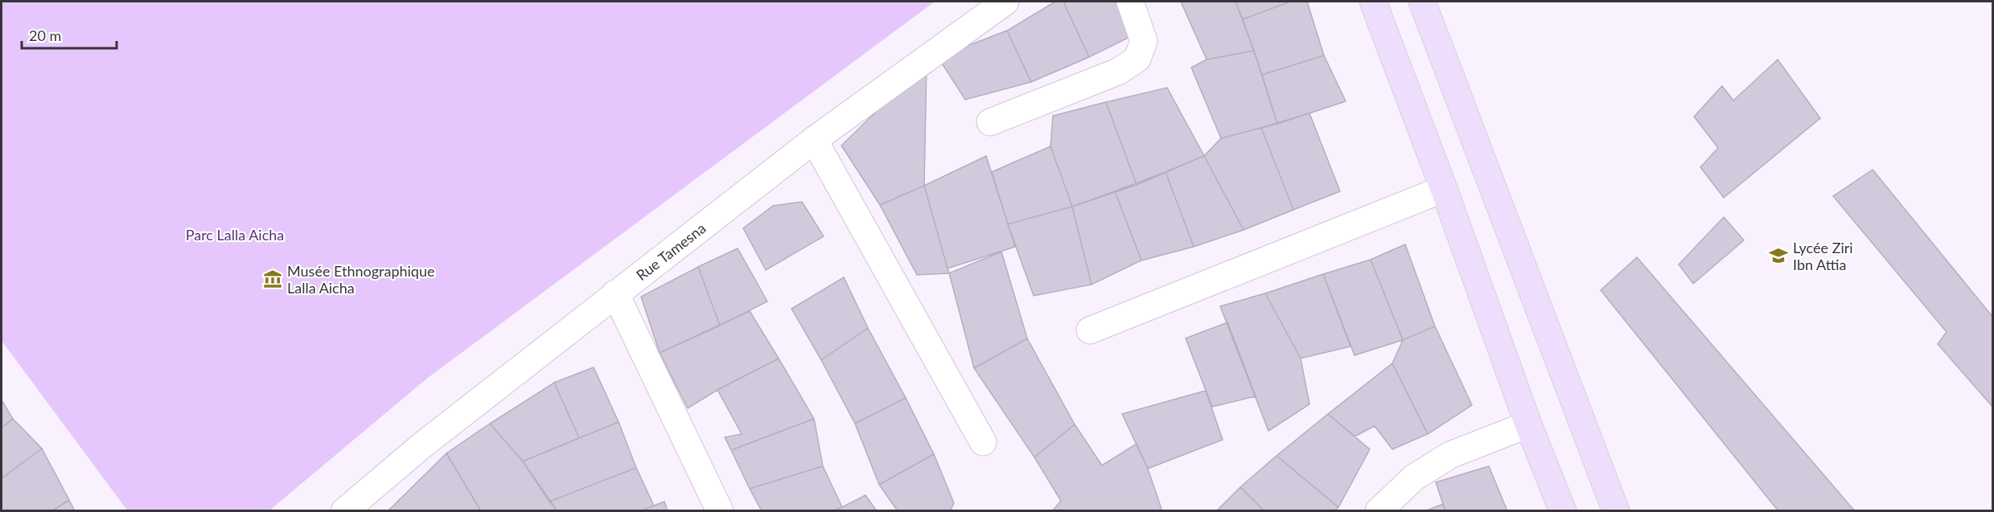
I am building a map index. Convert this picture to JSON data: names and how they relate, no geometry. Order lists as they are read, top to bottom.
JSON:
{
  "streets": {
    "street": ["Rue Tamesna"]
  },
  "parks": ["Parc Lalla Aicha"],
  "places": {
    "school or university": ["Lycée Ziri Ibn Attia"],
    "museum": ["Musée Ethnographique Lalla Aicha"]
  },
  "scale_bar": "20 m"
}
